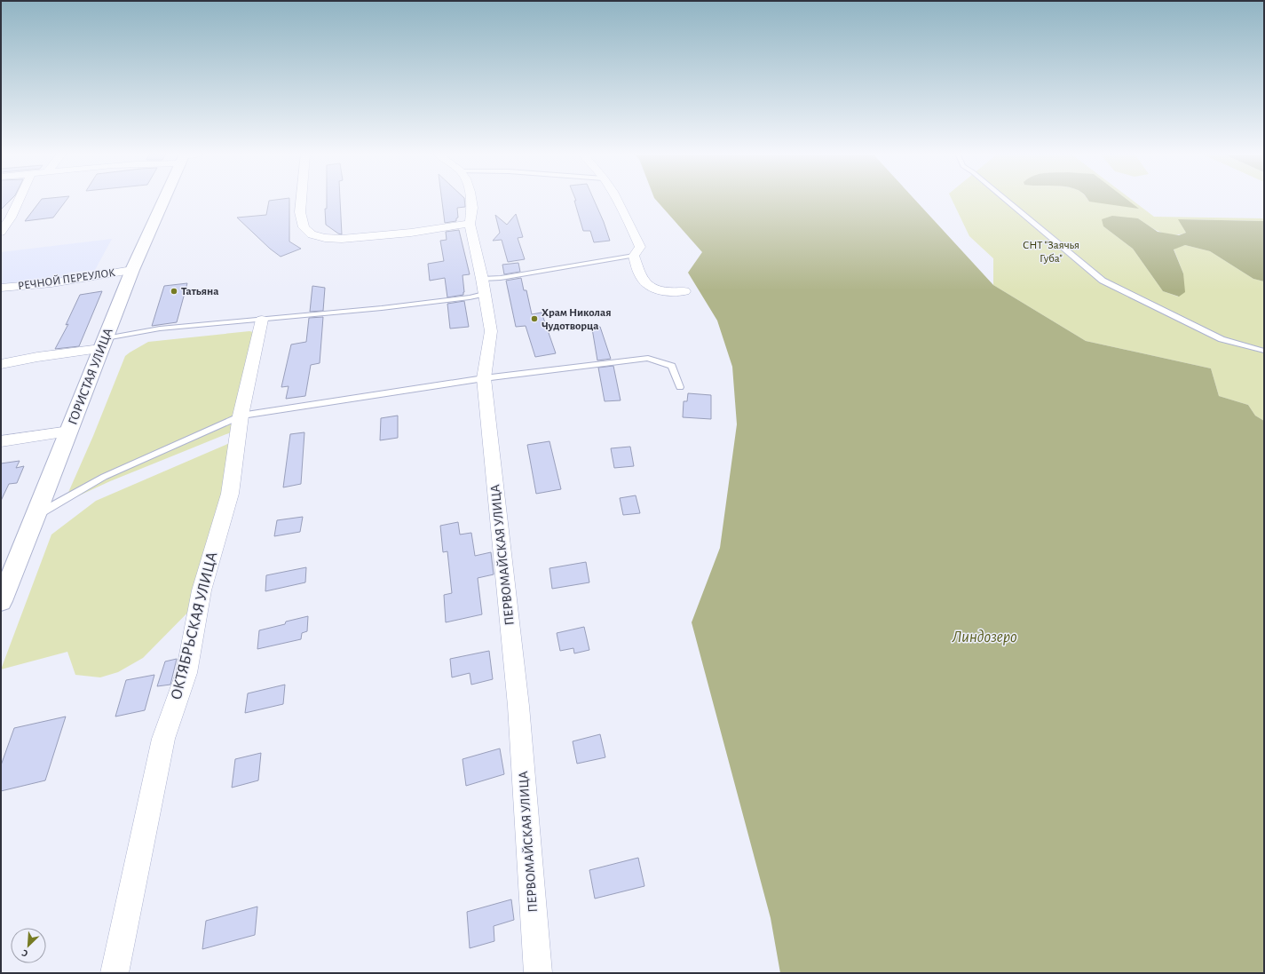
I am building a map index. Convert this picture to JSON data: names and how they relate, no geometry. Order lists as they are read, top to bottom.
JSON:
{
  "streets": {
    "street": [
      "РЕЧНОЙ ПЕРЕУЛОК",
      "ГОРИСТАЯ УЛИЦА",
      "ПЕРВОМАЙСКАЯ УЛИЦА",
      "ОКТЯБРЬСКАЯ УЛИЦА"
    ]
  },
  "crossings": [
    ["РЕЧНОЙ ПЕРЕУЛОК", "ГОРИСТАЯ УЛИЦА"]
  ],
  "water": ["Линдозеро"],
  "parks": ["СНТ \"Заячья Губа\""],
  "places": ["Татьяна", "Храм Николая Чудотворца"],
  "north": "bottom left"
}
